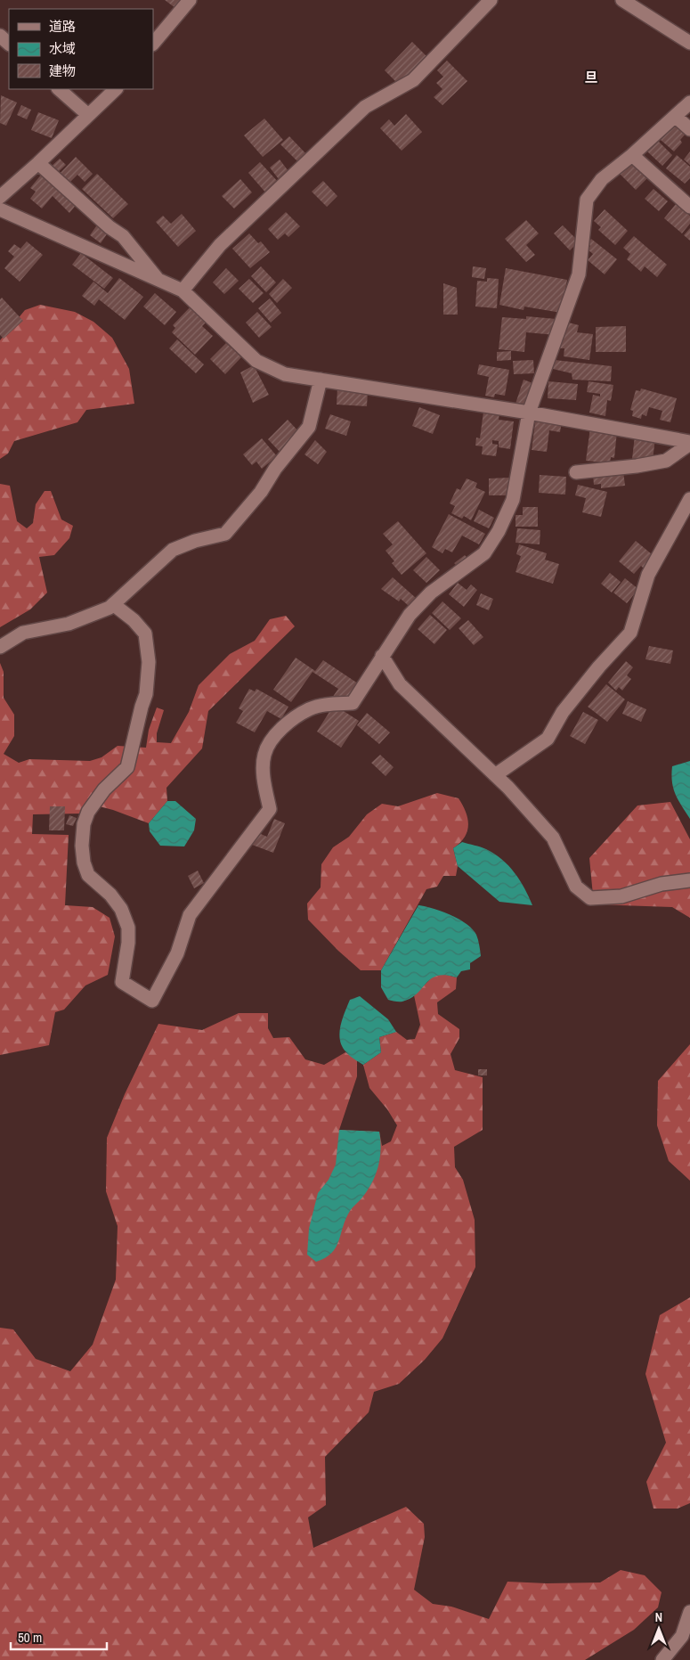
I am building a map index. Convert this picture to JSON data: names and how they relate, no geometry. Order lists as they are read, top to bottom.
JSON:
{
  "districts": ["旦"],
  "legend": ["道路", "水域", "建物"],
  "scale_bar": "50 m",
  "north": "top"
}
